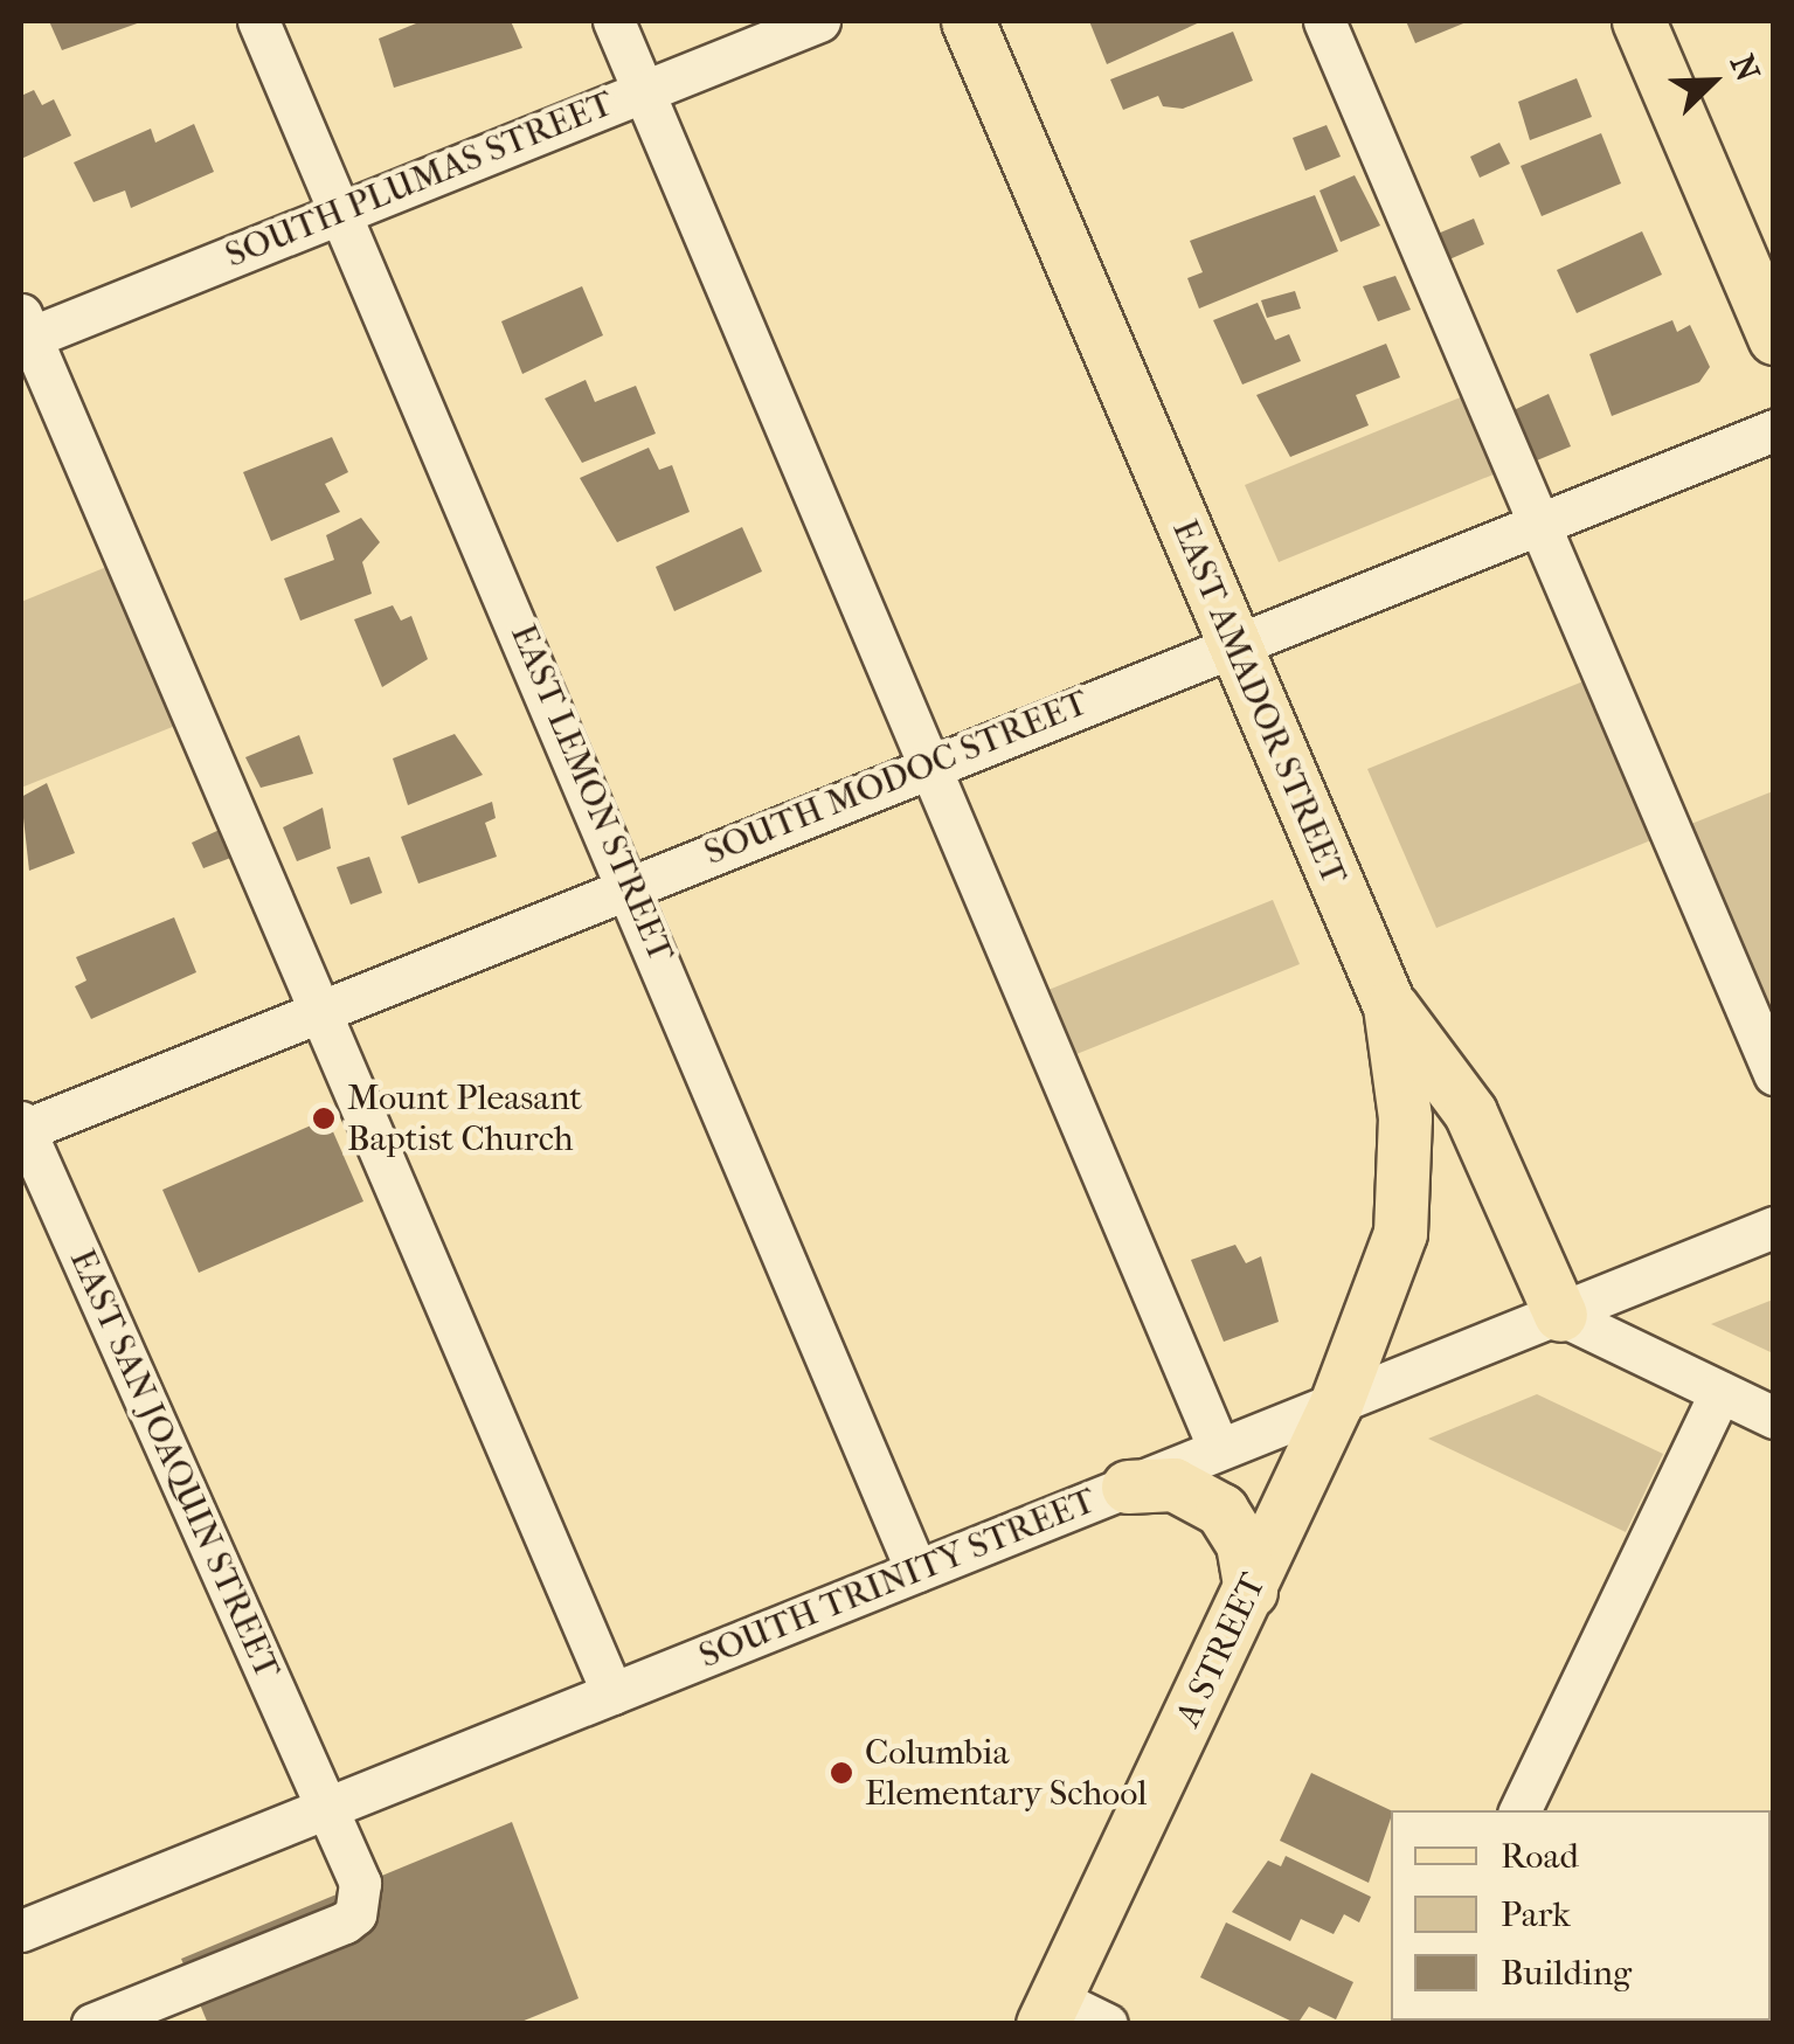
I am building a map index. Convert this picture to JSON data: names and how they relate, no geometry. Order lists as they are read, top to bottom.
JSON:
{
  "streets": {
    "main road": ["EAST AMADOR STREET", "A STREET"],
    "street": [
      "SOUTH PLUMAS STREET",
      "SOUTH MODOC STREET",
      "EAST LEMON STREET",
      "EAST SAN JOAQUIN STREET",
      "SOUTH TRINITY STREET"
    ]
  },
  "crossings": [
    ["SOUTH PLUMAS STREET", "EAST LEMON STREET"],
    ["EAST AMADOR STREET", "SOUTH MODOC STREET"],
    ["EAST AMADOR STREET", "SOUTH TRINITY STREET"],
    ["EAST AMADOR STREET", "A STREET"],
    ["SOUTH MODOC STREET", "EAST LEMON STREET"],
    ["SOUTH MODOC STREET", "EAST SAN JOAQUIN STREET"],
    ["EAST LEMON STREET", "SOUTH TRINITY STREET"],
    ["EAST SAN JOAQUIN STREET", "SOUTH TRINITY STREET"],
    ["SOUTH TRINITY STREET", "A STREET"]
  ],
  "places": ["Mount Pleasant Baptist Church", "Columbia Elementary School"],
  "legend": ["Road", "Park", "Building"],
  "north": "top right"
}
